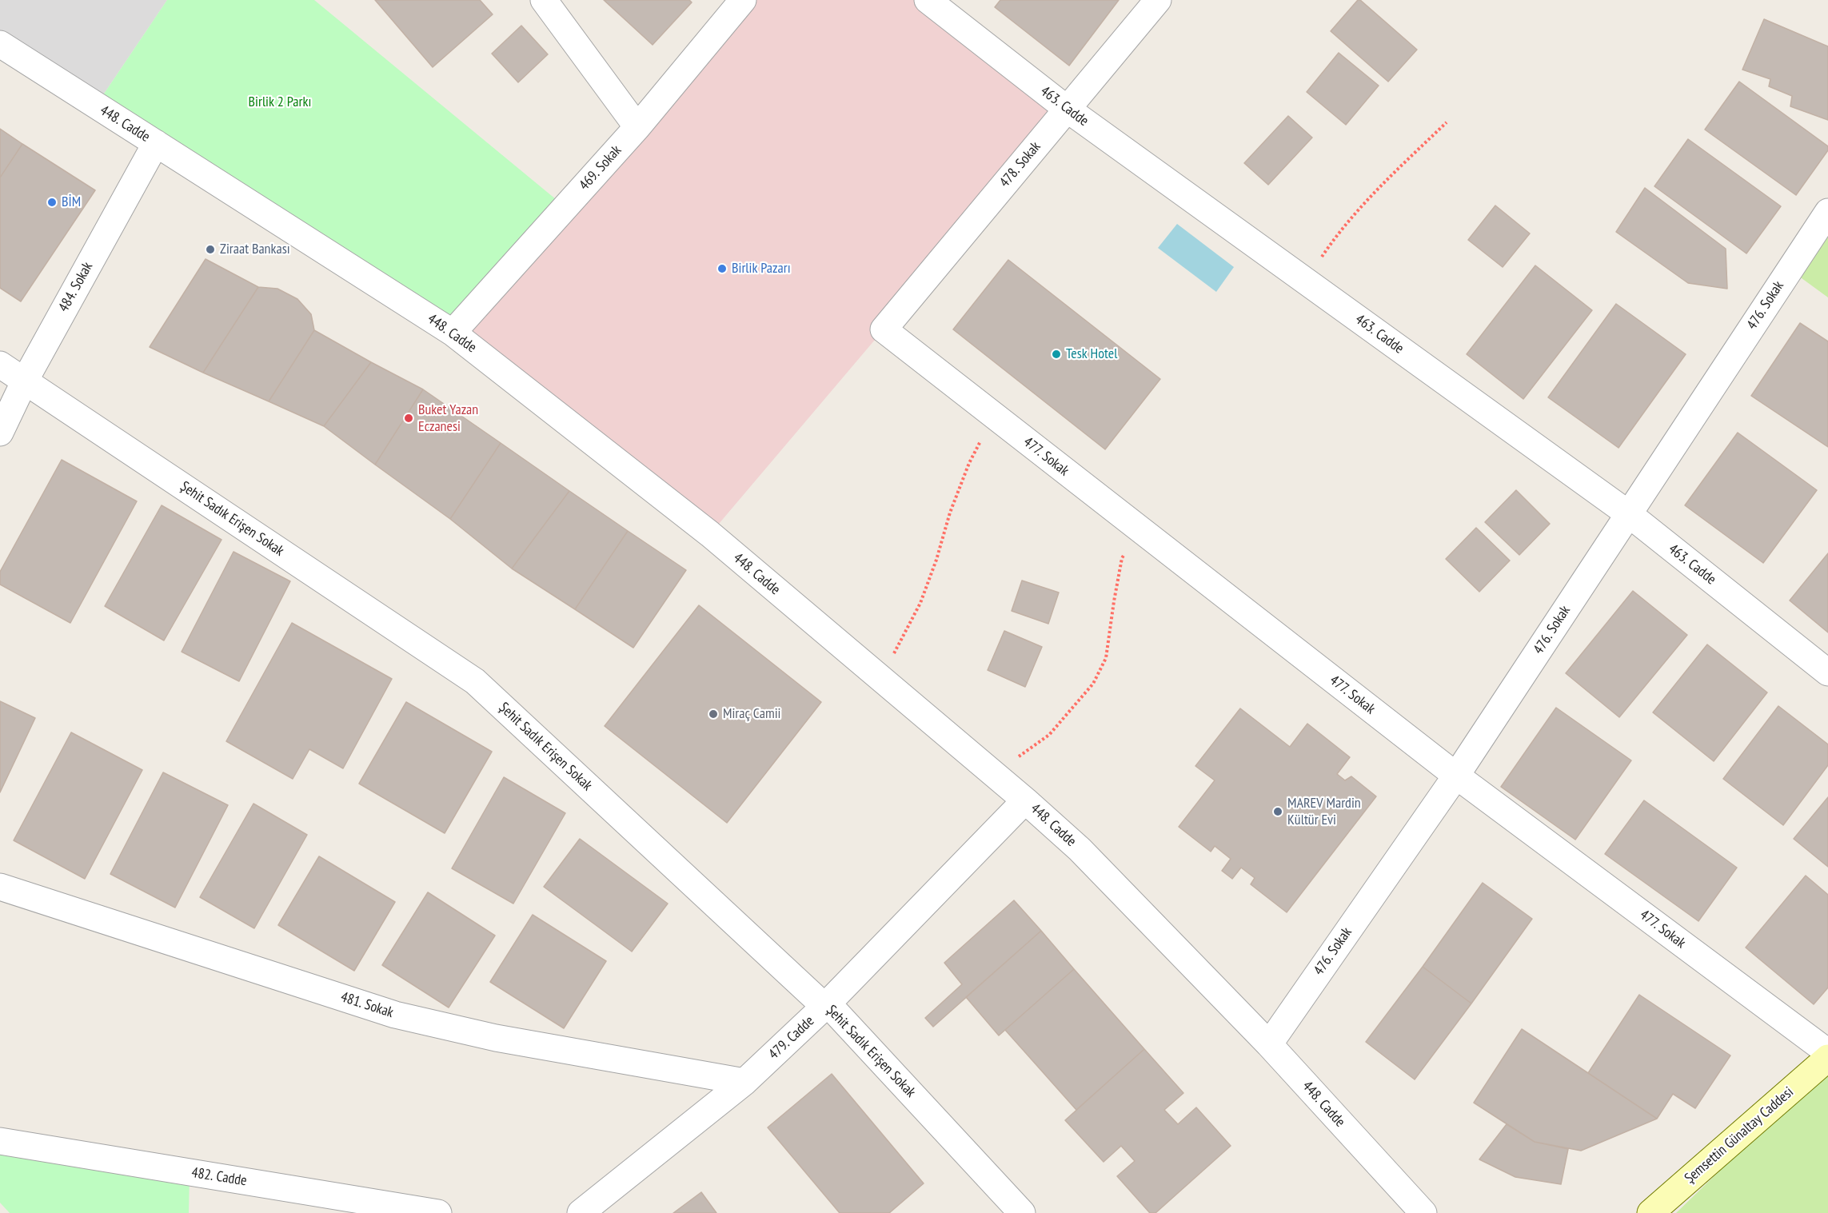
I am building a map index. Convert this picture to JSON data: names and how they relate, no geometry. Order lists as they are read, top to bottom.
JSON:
{
  "streets": {
    "main road": ["Şemsettin Günaltay Caddesi"],
    "street": [
      "463. Cadde",
      "448. Cadde",
      "478. Sokak",
      "469. Sokak",
      "484. Sokak",
      "476. Sokak",
      "477. Sokak",
      "Şehit Sadık Erişen Sokak",
      "481. Sokak",
      "479. Cadde",
      "482. Cadde"
    ]
  },
  "crossings": [
    ["463. Cadde", "478. Sokak"],
    ["463. Cadde", "476. Sokak"],
    ["448. Cadde", "469. Sokak"],
    ["448. Cadde", "484. Sokak"],
    ["448. Cadde", "476. Sokak"],
    ["448. Cadde", "479. Cadde"],
    ["478. Sokak", "477. Sokak"],
    ["484. Sokak", "Şehit Sadık Erişen Sokak"],
    ["476. Sokak", "477. Sokak"],
    ["Şehit Sadık Erişen Sokak", "479. Cadde"],
    ["481. Sokak", "479. Cadde"]
  ],
  "parks": ["Birlik 2 Parkı"],
  "places": [
    "BİM",
    "Ziraat Bankası",
    "Birlik Pazarı",
    "Tesk Hotel",
    "Buket Yazan Eczanesi",
    "Miraç Camii",
    "MAREV Mardin Kültür Evi"
  ]
}
